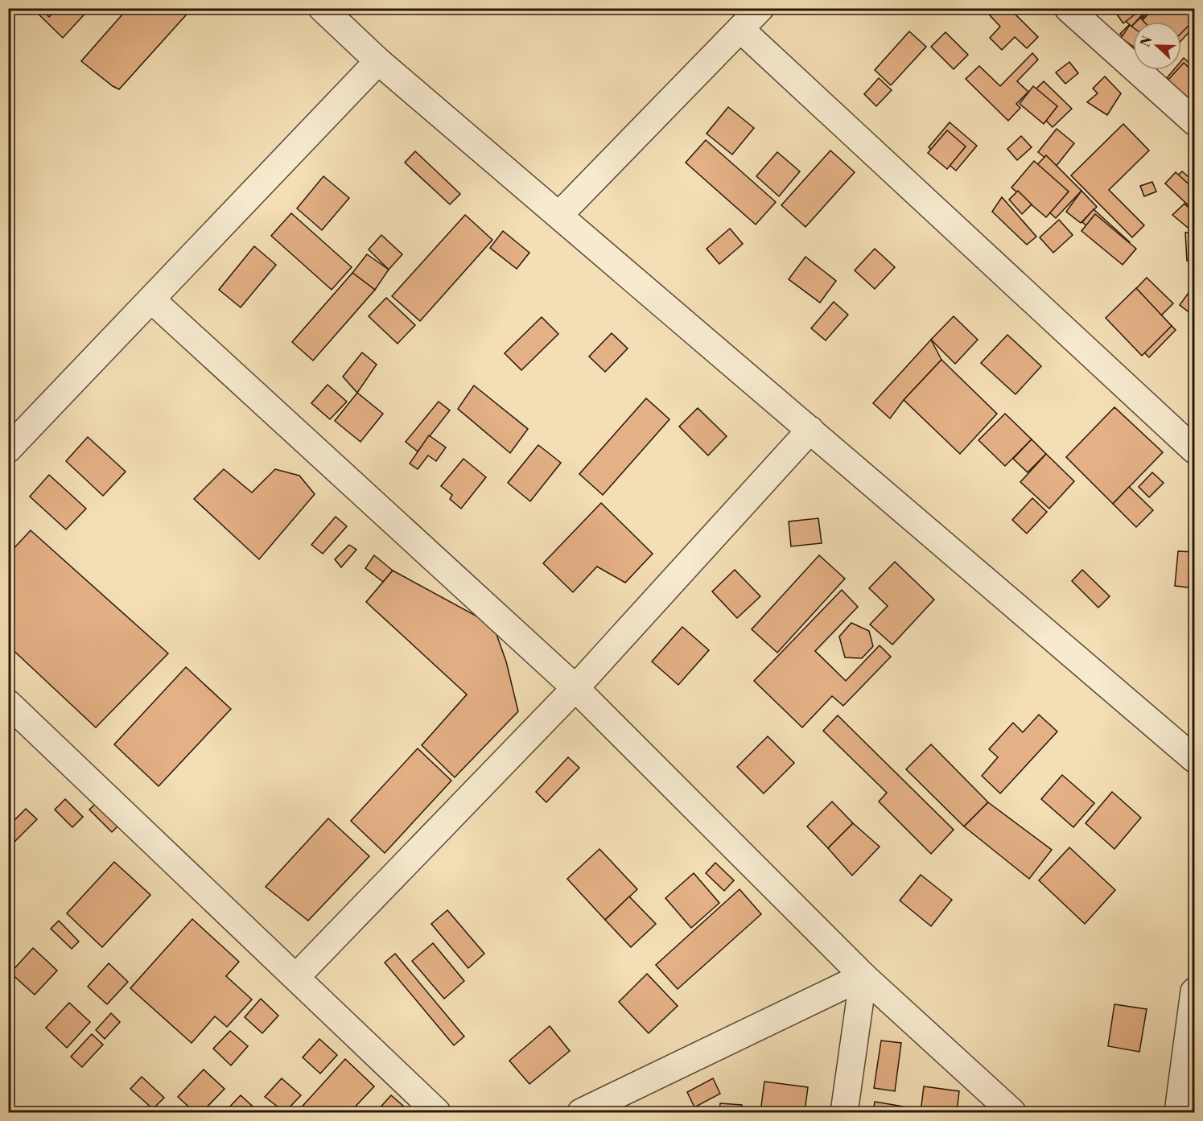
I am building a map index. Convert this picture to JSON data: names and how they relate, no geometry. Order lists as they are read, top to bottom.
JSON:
{
  "north": "left"
}
